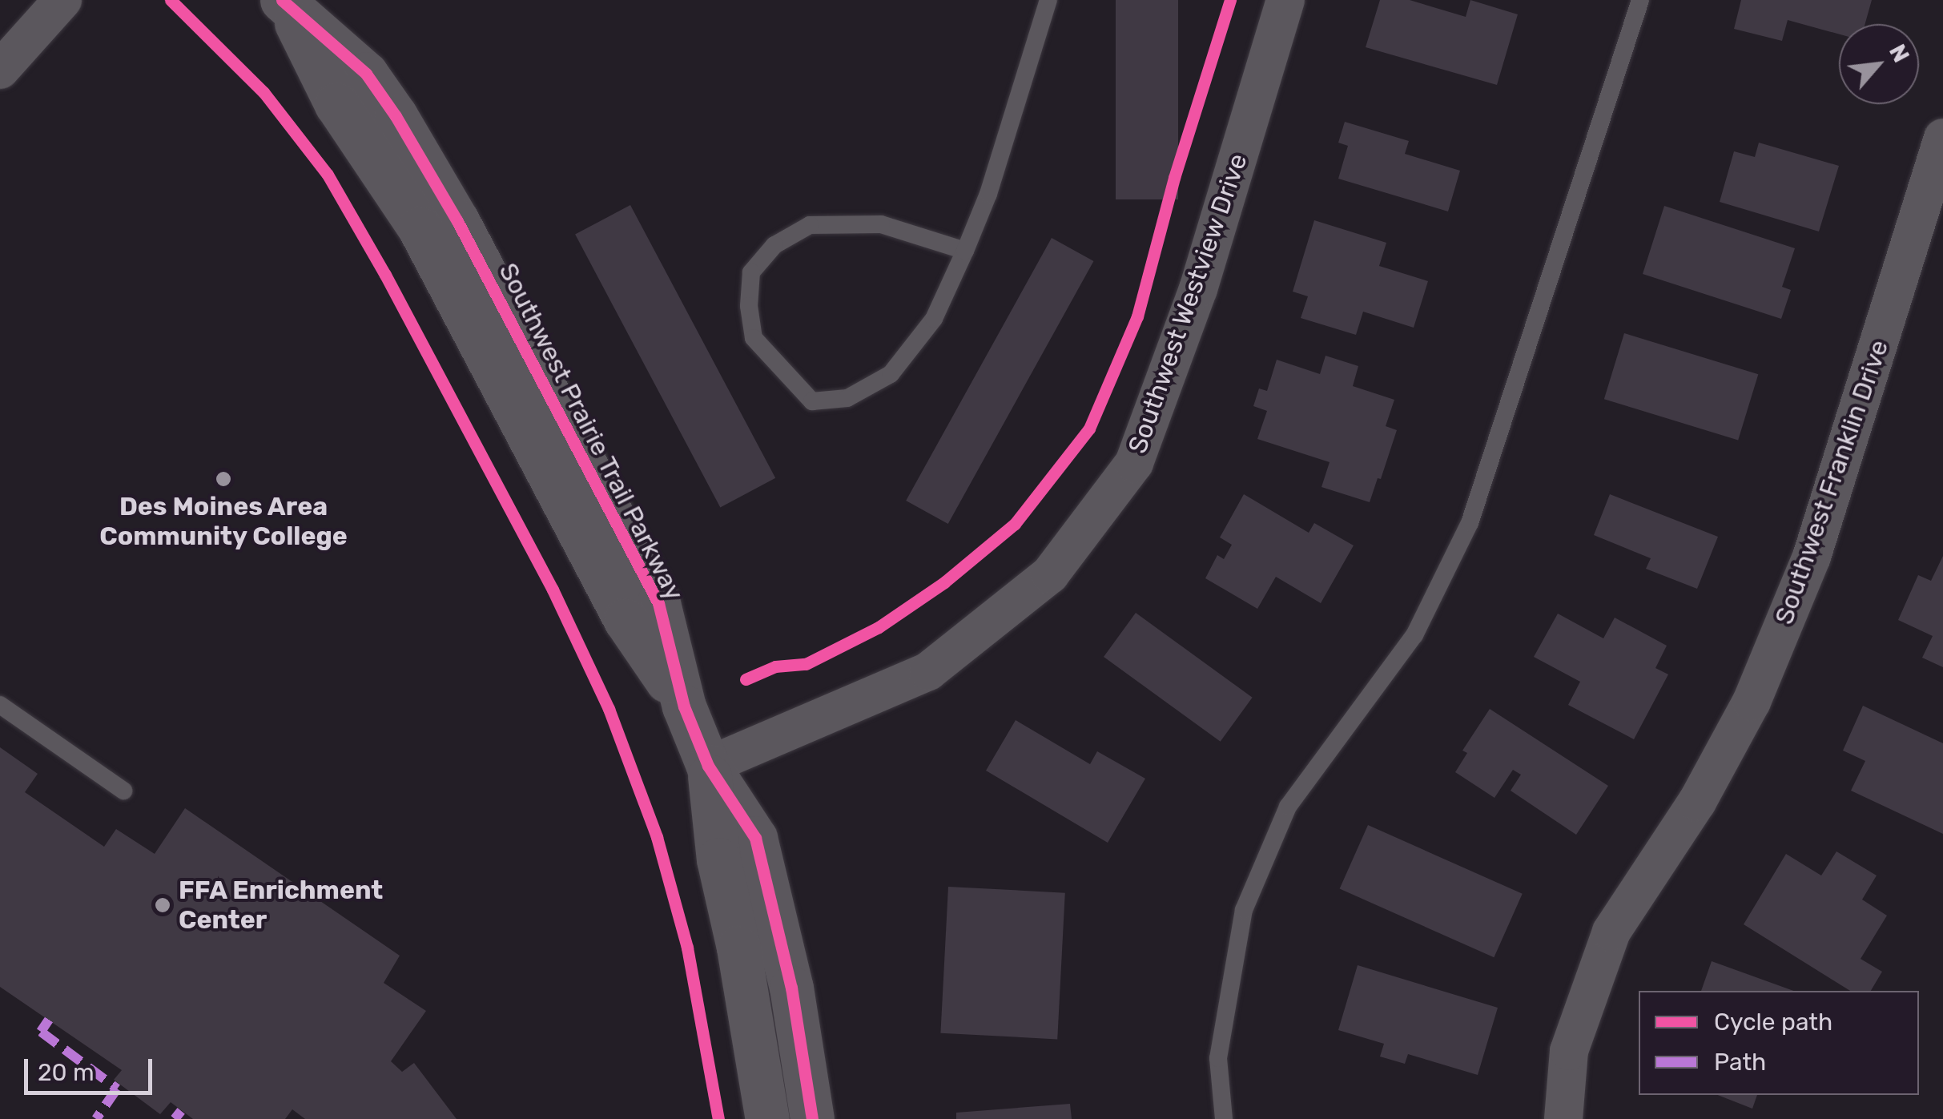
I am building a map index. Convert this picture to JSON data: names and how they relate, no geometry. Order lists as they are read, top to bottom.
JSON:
{
  "streets": {
    "street": ["Southwest Westview Drive", "Southwest Prairie Trail Parkway", "Southwest Franklin Drive"]
  },
  "crossings": [
    ["Southwest Westview Drive", "Southwest Prairie Trail Parkway"]
  ],
  "places": ["Des Moines Area Community College", "FFA Enrichment Center"],
  "legend": ["Cycle path", "Path"],
  "scale_bar": "20 m",
  "north": "top right"
}
